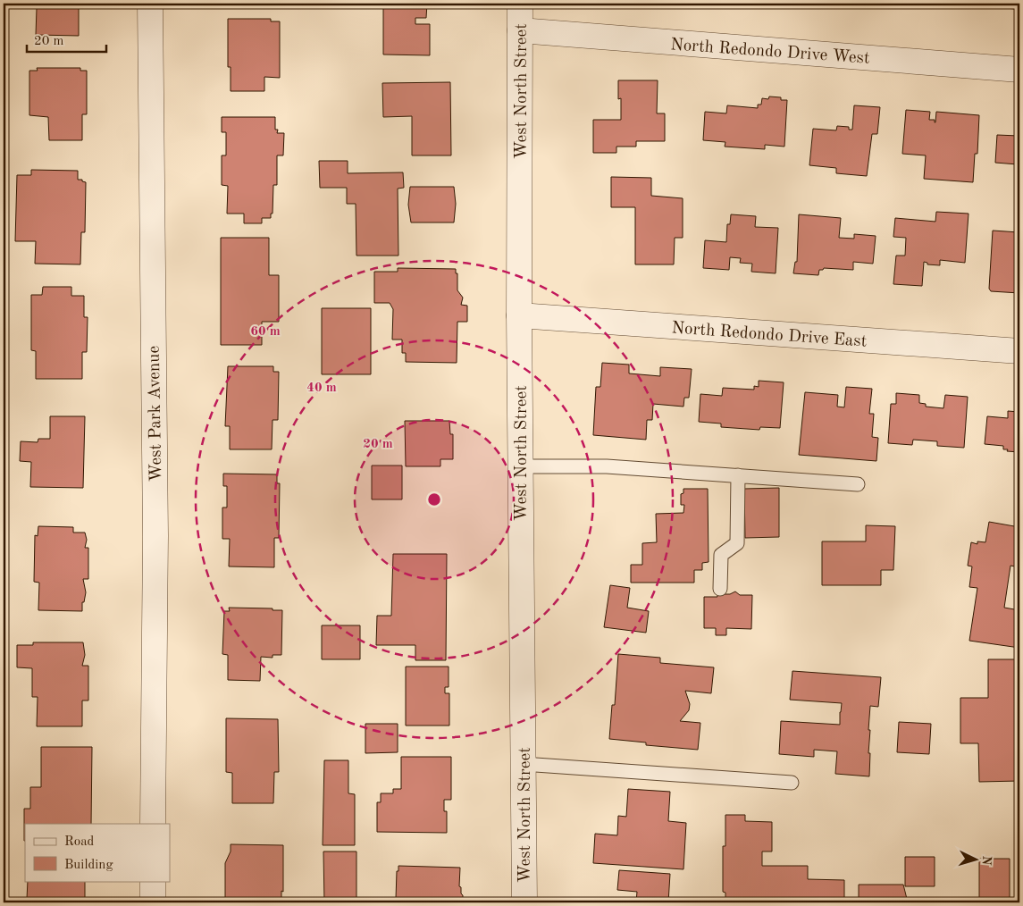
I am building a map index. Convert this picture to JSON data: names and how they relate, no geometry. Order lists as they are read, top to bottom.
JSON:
{
  "streets": {
    "street": [
      "North Redondo Drive West",
      "West North Street",
      "North Redondo Drive East",
      "West Park Avenue"
    ]
  },
  "crossings": [
    ["North Redondo Drive West", "West North Street"],
    ["West North Street", "North Redondo Drive East"]
  ],
  "legend": ["Road", "Building"],
  "scale_bar": "20 m",
  "north": "right",
  "rings": ["60 m", "40 m", "20 m"]
}
